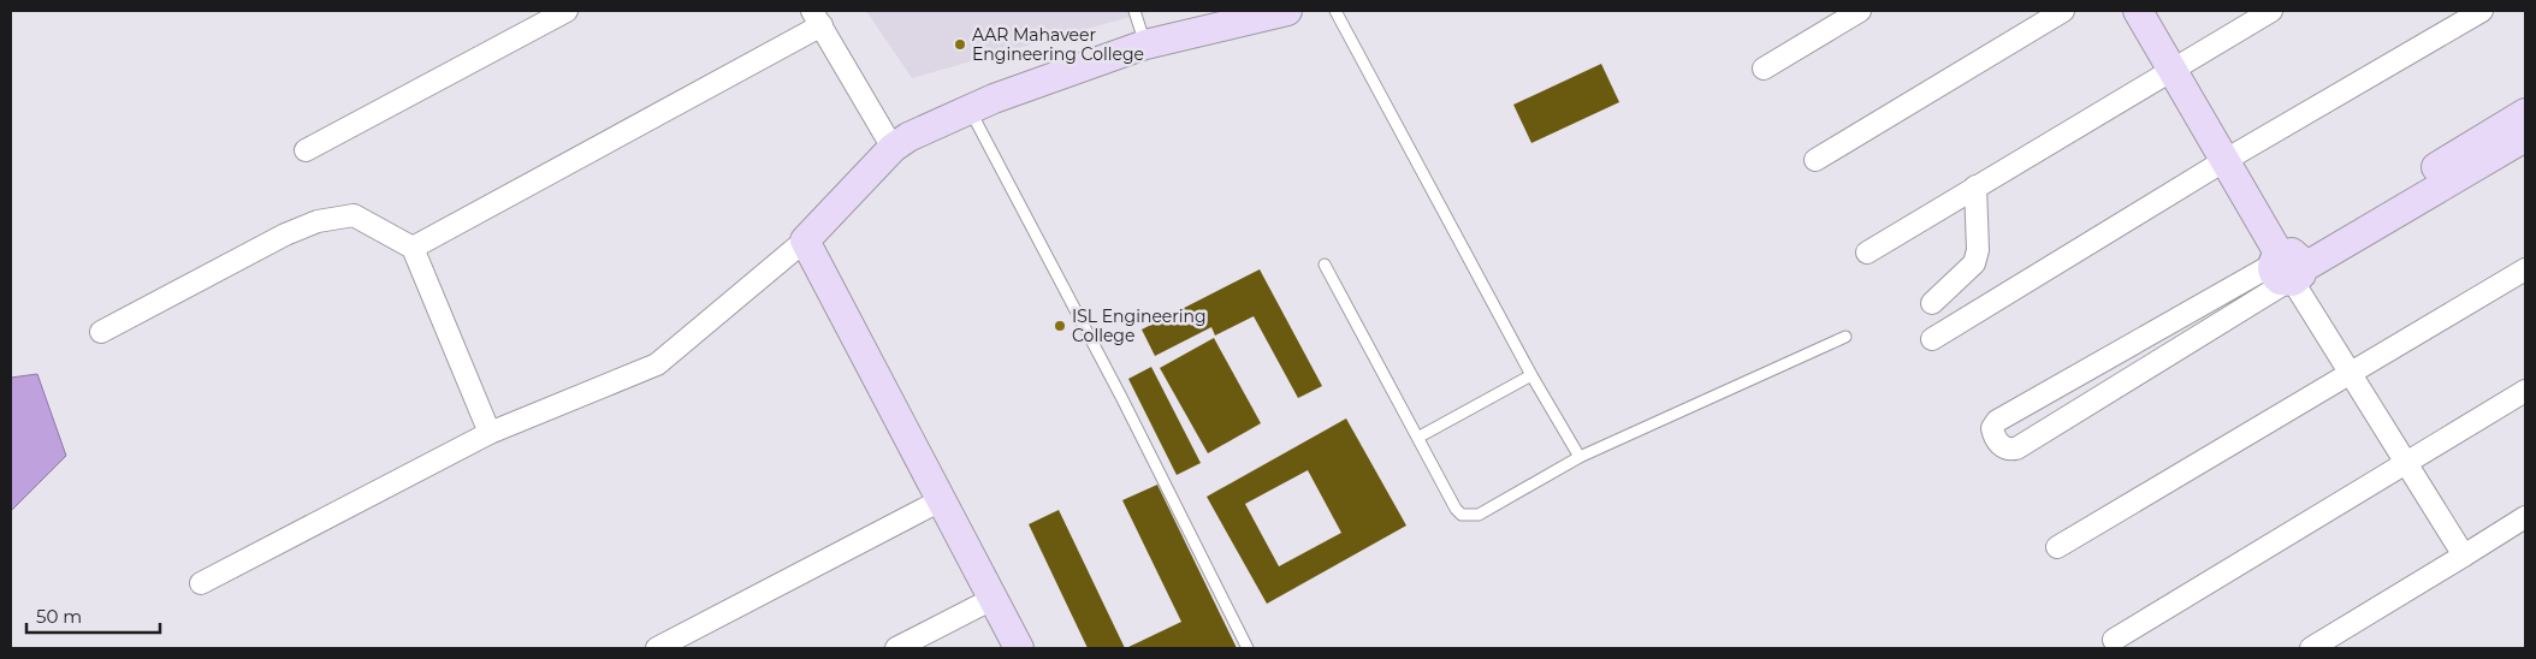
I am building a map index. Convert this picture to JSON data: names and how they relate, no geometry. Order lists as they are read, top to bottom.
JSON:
{
  "places": ["AAR Mahaveer Engineering College", "ISL Engineering College"],
  "scale_bar": "50 m"
}
